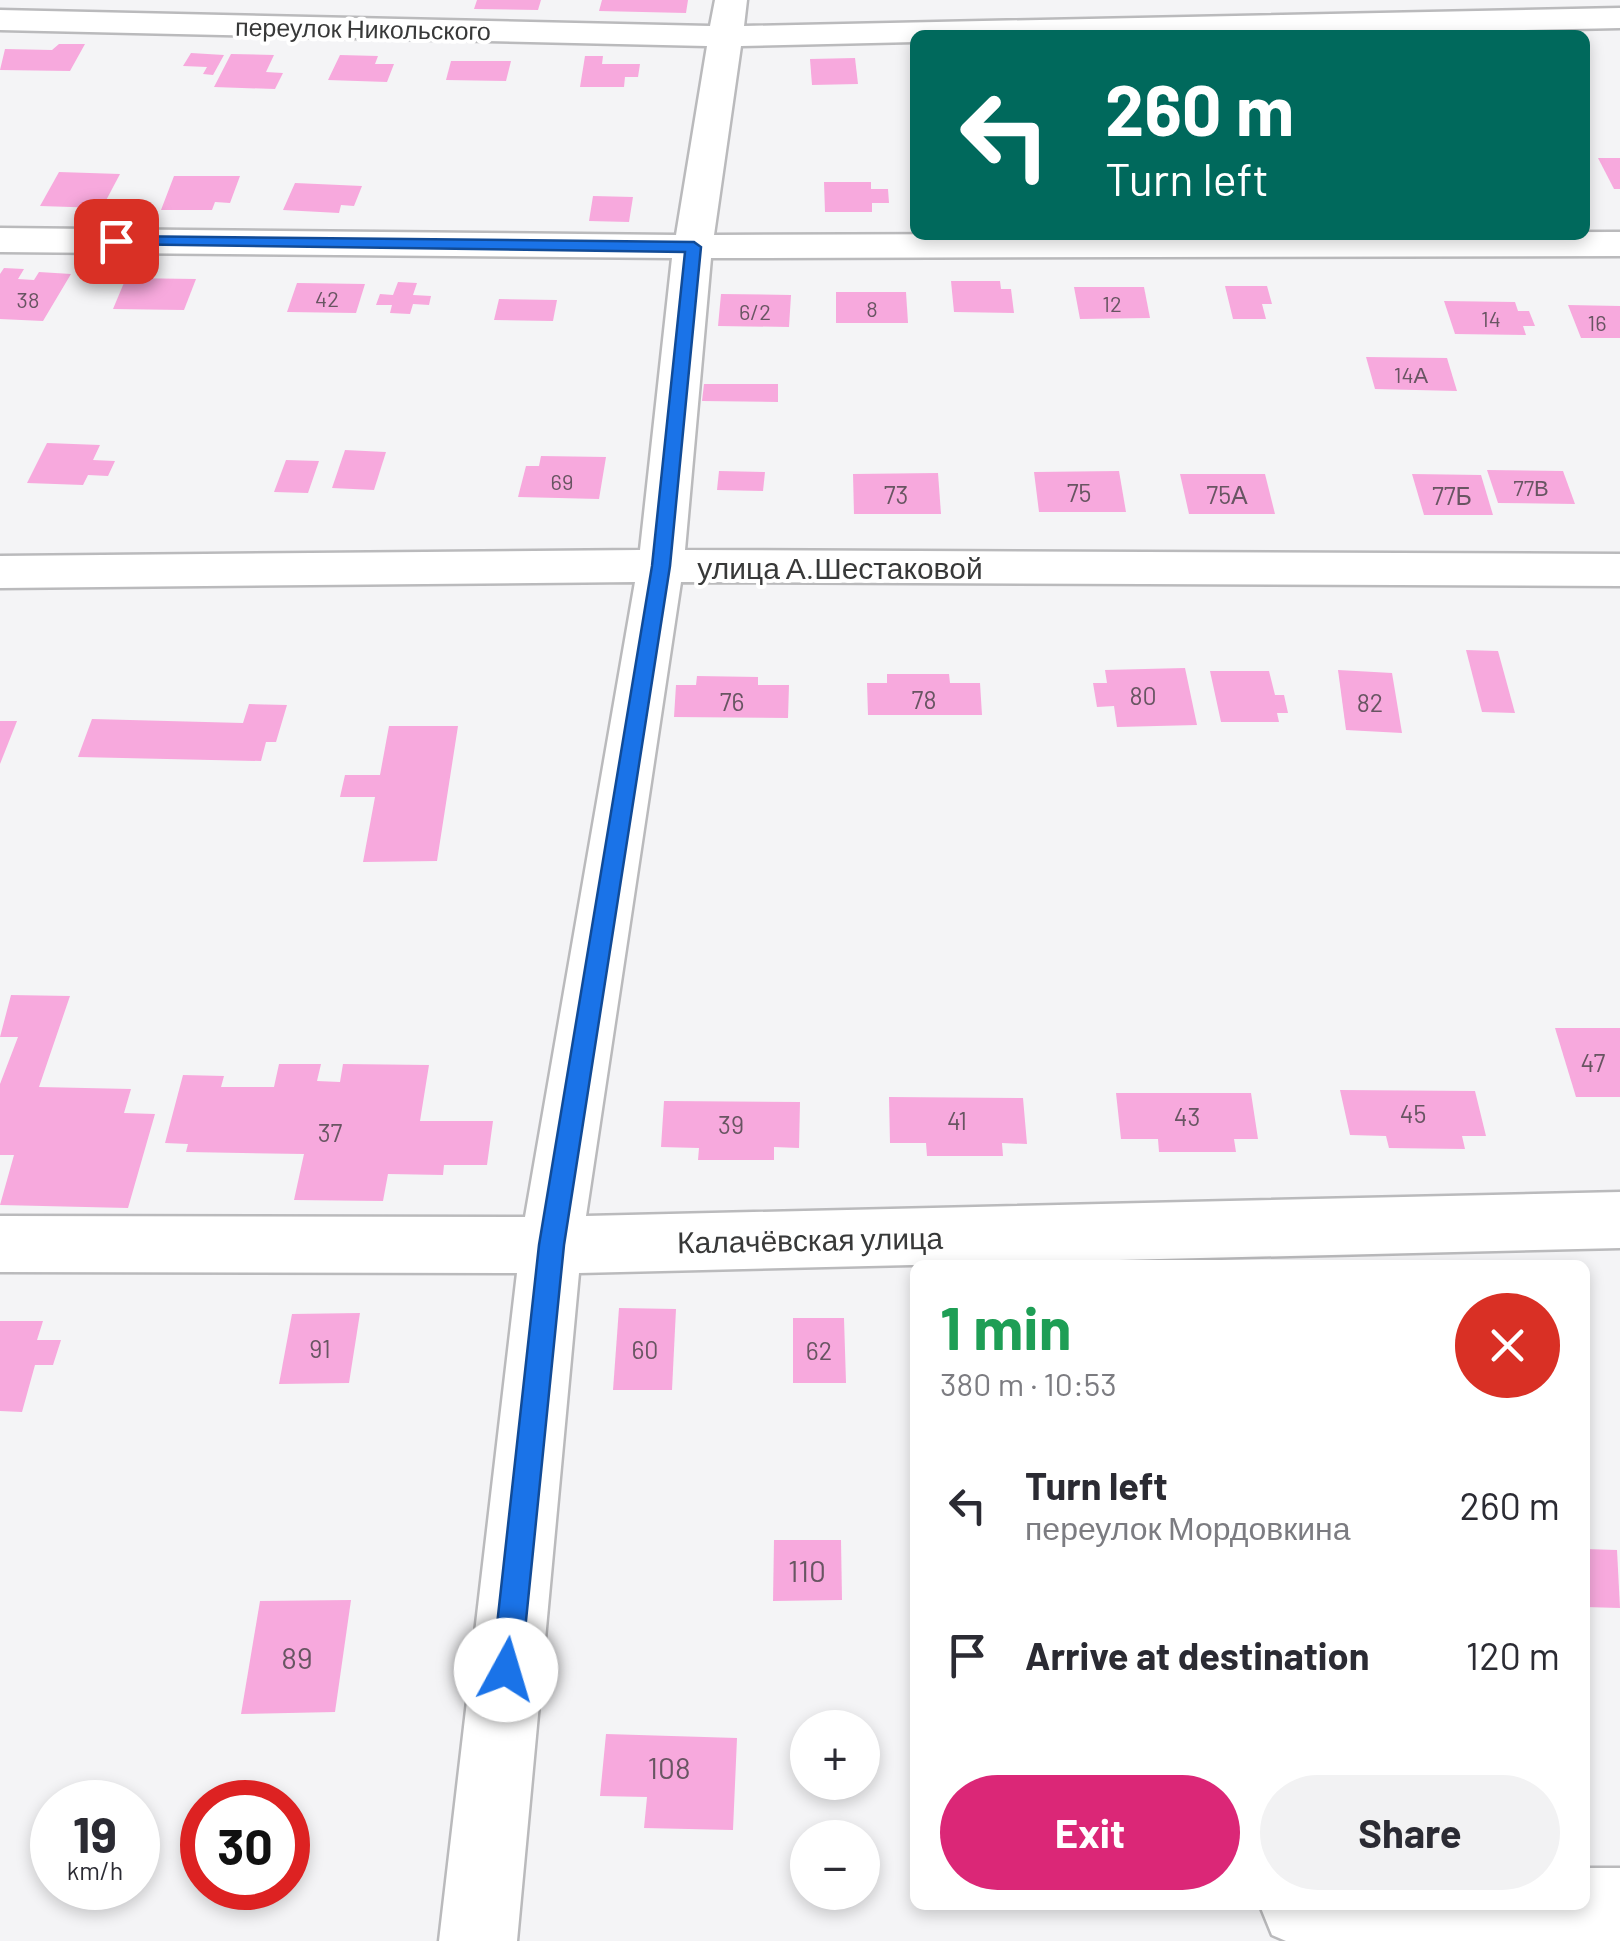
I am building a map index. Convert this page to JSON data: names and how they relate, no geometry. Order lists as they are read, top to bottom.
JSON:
{
  "streets": {
    "street": ["переулок Никольского", "улица А.Шестаковой", "Калачёвская улица"]
  },
  "house_numbers": [
    "42",
    "38",
    "12",
    "8",
    "6/2",
    "14",
    "16",
    "14А",
    "69",
    "77В",
    "75",
    "73",
    "75А",
    "77Б",
    "80",
    "78",
    "76",
    "82",
    "47",
    "45",
    "43",
    "41",
    "39",
    "37",
    "91",
    "60",
    "62",
    "110",
    "89",
    "108"
  ],
  "page": {
    "turn": ["260 m", "Turn left"],
    "heading": ["1 min", "380 m · 10:53"],
    "list": [
      {
        "name": "Turn left",
        "note": "переулок Мордовкина",
        "value": "260 m"
      },
      {
        "name": "Arrive at destination",
        "value": "120 m"
      }
    ],
    "map_buttons": ["+", "−"],
    "buttons": ["Exit", "Share"],
    "speed": "19 km/h",
    "limit": "30"
  }
}
